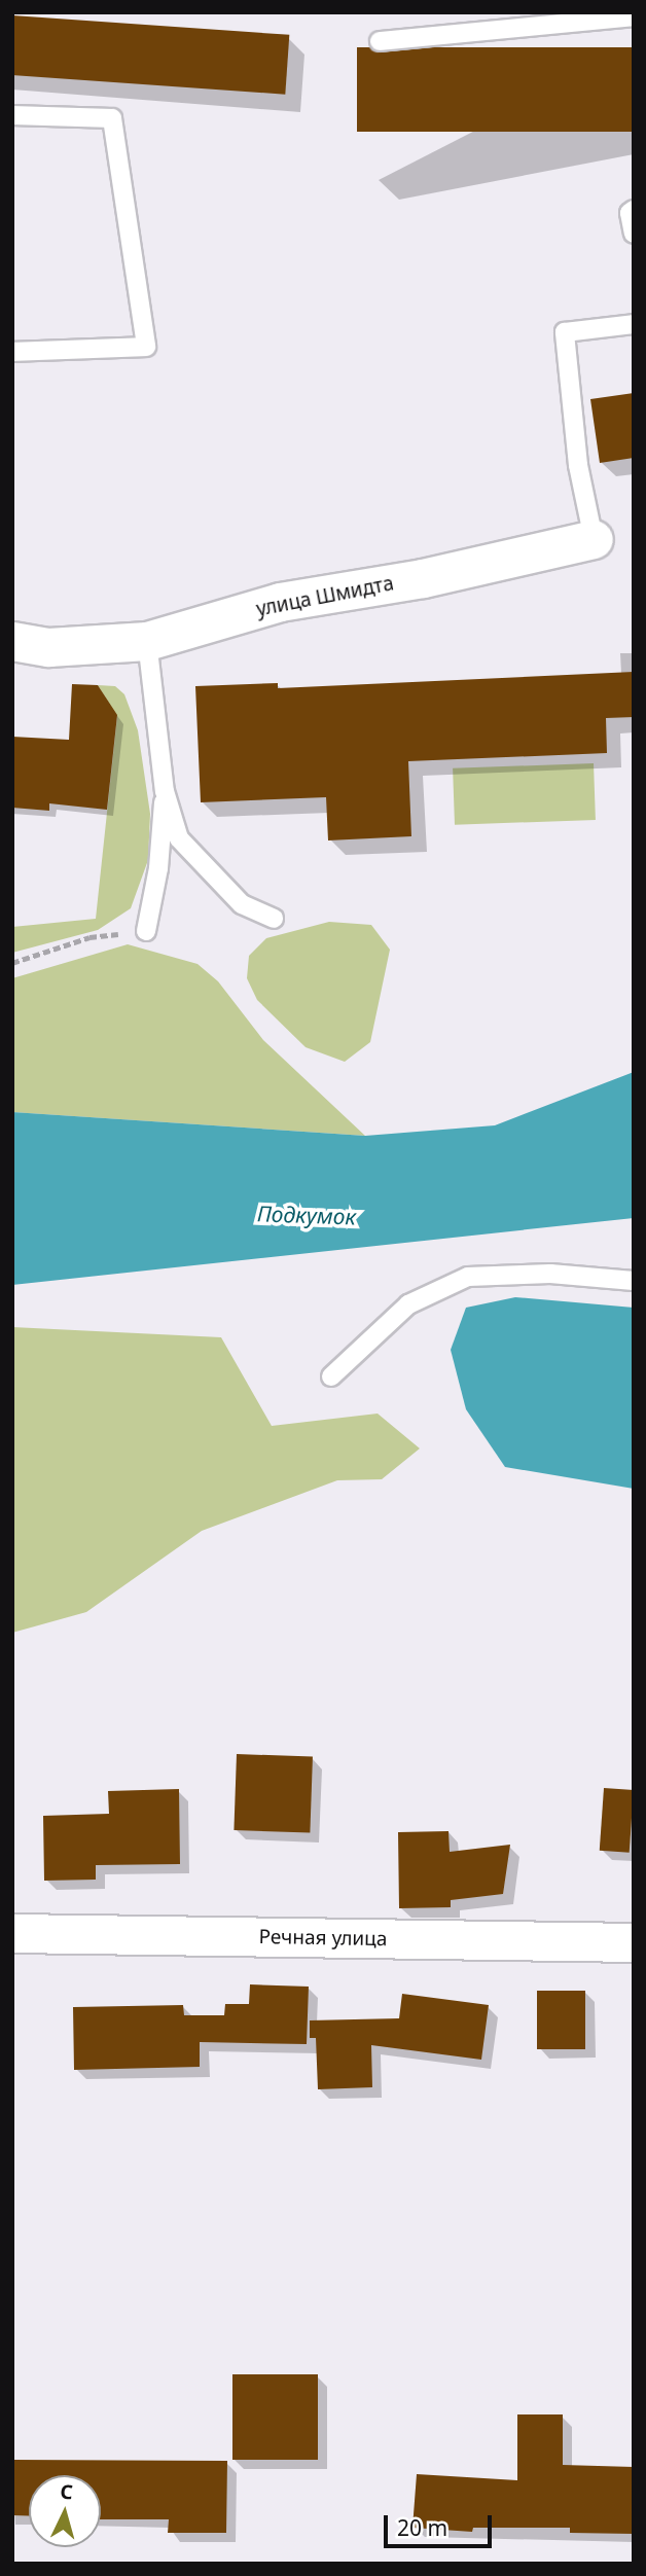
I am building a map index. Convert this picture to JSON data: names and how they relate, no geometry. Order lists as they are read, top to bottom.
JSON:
{
  "streets": {
    "street": ["улица Шмидта", "Речная улица"]
  },
  "water": ["Подкумок"],
  "scale_bar": "20 m",
  "north": "top"
}
